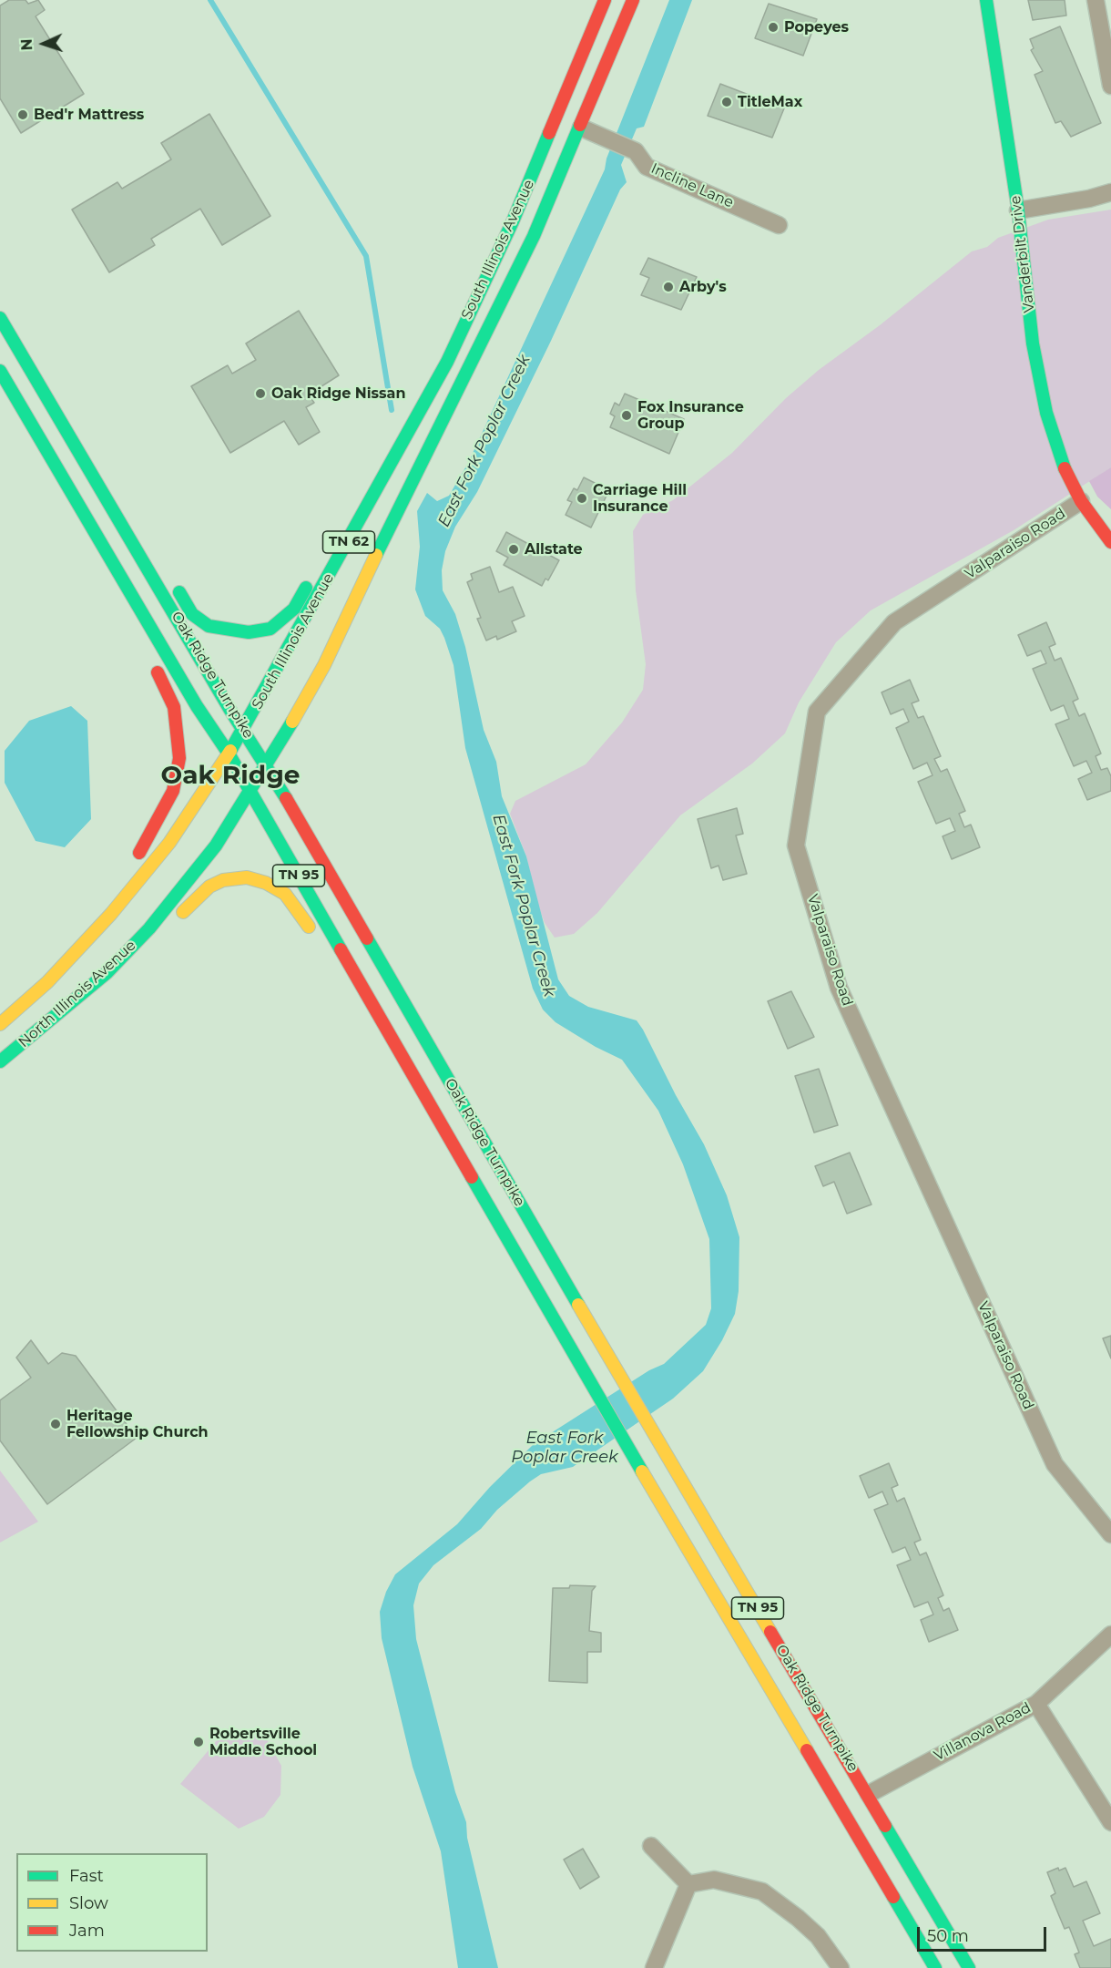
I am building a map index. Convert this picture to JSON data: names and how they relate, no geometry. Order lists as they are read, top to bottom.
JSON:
{
  "streets": {
    "main road": [
      "South Illinois Avenue",
      "Vanderbilt Drive",
      "TN 62",
      "Oak Ridge Turnpike",
      "TN 95",
      "North Illinois Avenue"
    ],
    "street": ["Incline Lane", "Valparaiso Road", "Villanova Road"]
  },
  "crossings": [
    ["Incline Lane", "South Illinois Avenue"],
    ["South Illinois Avenue", "Oak Ridge Turnpike"],
    ["South Illinois Avenue", "North Illinois Avenue"],
    ["Vanderbilt Drive", "Valparaiso Road"],
    ["Oak Ridge Turnpike", "North Illinois Avenue"],
    ["Oak Ridge Turnpike", "Villanova Road"]
  ],
  "districts": ["Oak Ridge"],
  "water": ["East Fork Poplar Creek"],
  "places": [
    "Popeyes",
    "TitleMax",
    "Bed'r Mattress",
    "Arby's",
    "Oak Ridge Nissan",
    "Fox Insurance Group",
    "Carriage Hill Insurance",
    "Allstate",
    "Heritage Fellowship Church",
    "Robertsville Middle School"
  ],
  "legend": ["Fast", "Slow", "Jam"],
  "scale_bar": "50 m",
  "north": "left"
}
